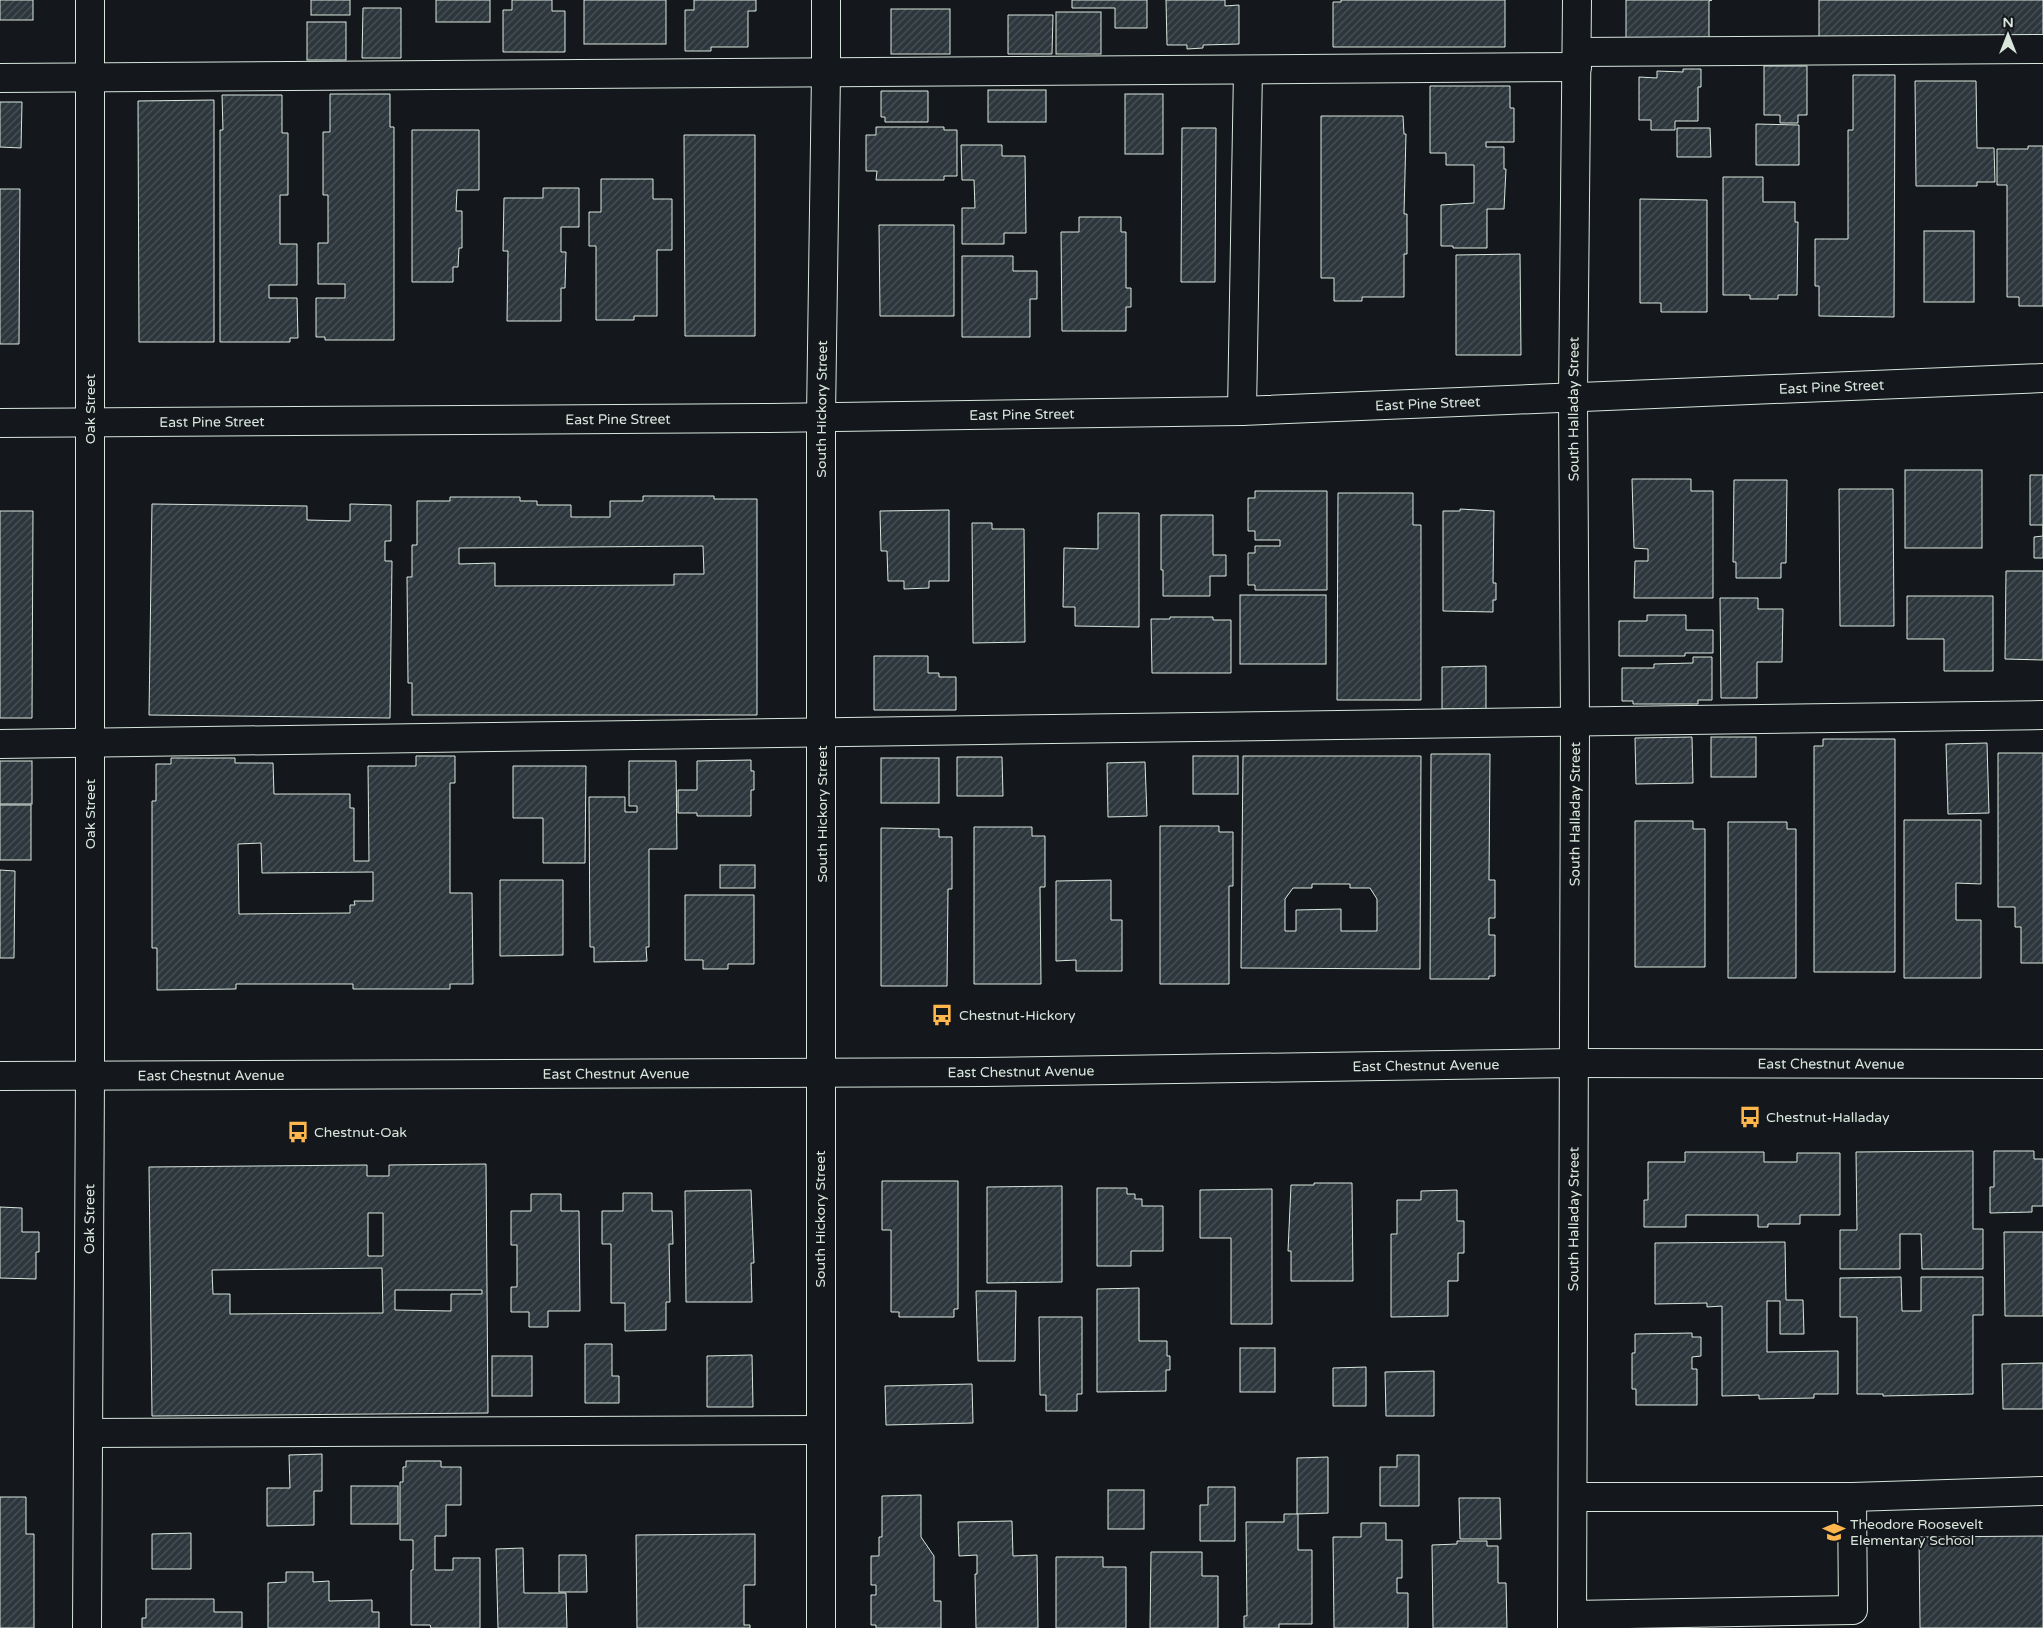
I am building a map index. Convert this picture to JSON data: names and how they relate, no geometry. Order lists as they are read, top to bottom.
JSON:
{
  "streets": {
    "street": [
      "East Pine Street",
      "Oak Street",
      "South Hickory Street",
      "South Halladay Street",
      "East Chestnut Avenue"
    ]
  },
  "crossings": [
    ["East Pine Street", "Oak Street"],
    ["East Pine Street", "South Hickory Street"],
    ["East Pine Street", "South Halladay Street"],
    ["Oak Street", "East Chestnut Avenue"],
    ["South Hickory Street", "East Chestnut Avenue"],
    ["South Halladay Street", "East Chestnut Avenue"]
  ],
  "places": {
    "bus stop": ["Chestnut-Hickory", "Chestnut-Halladay", "Chestnut-Oak"],
    "school or university": ["Theodore Roosevelt Elementary School"]
  },
  "north": "top"
}
